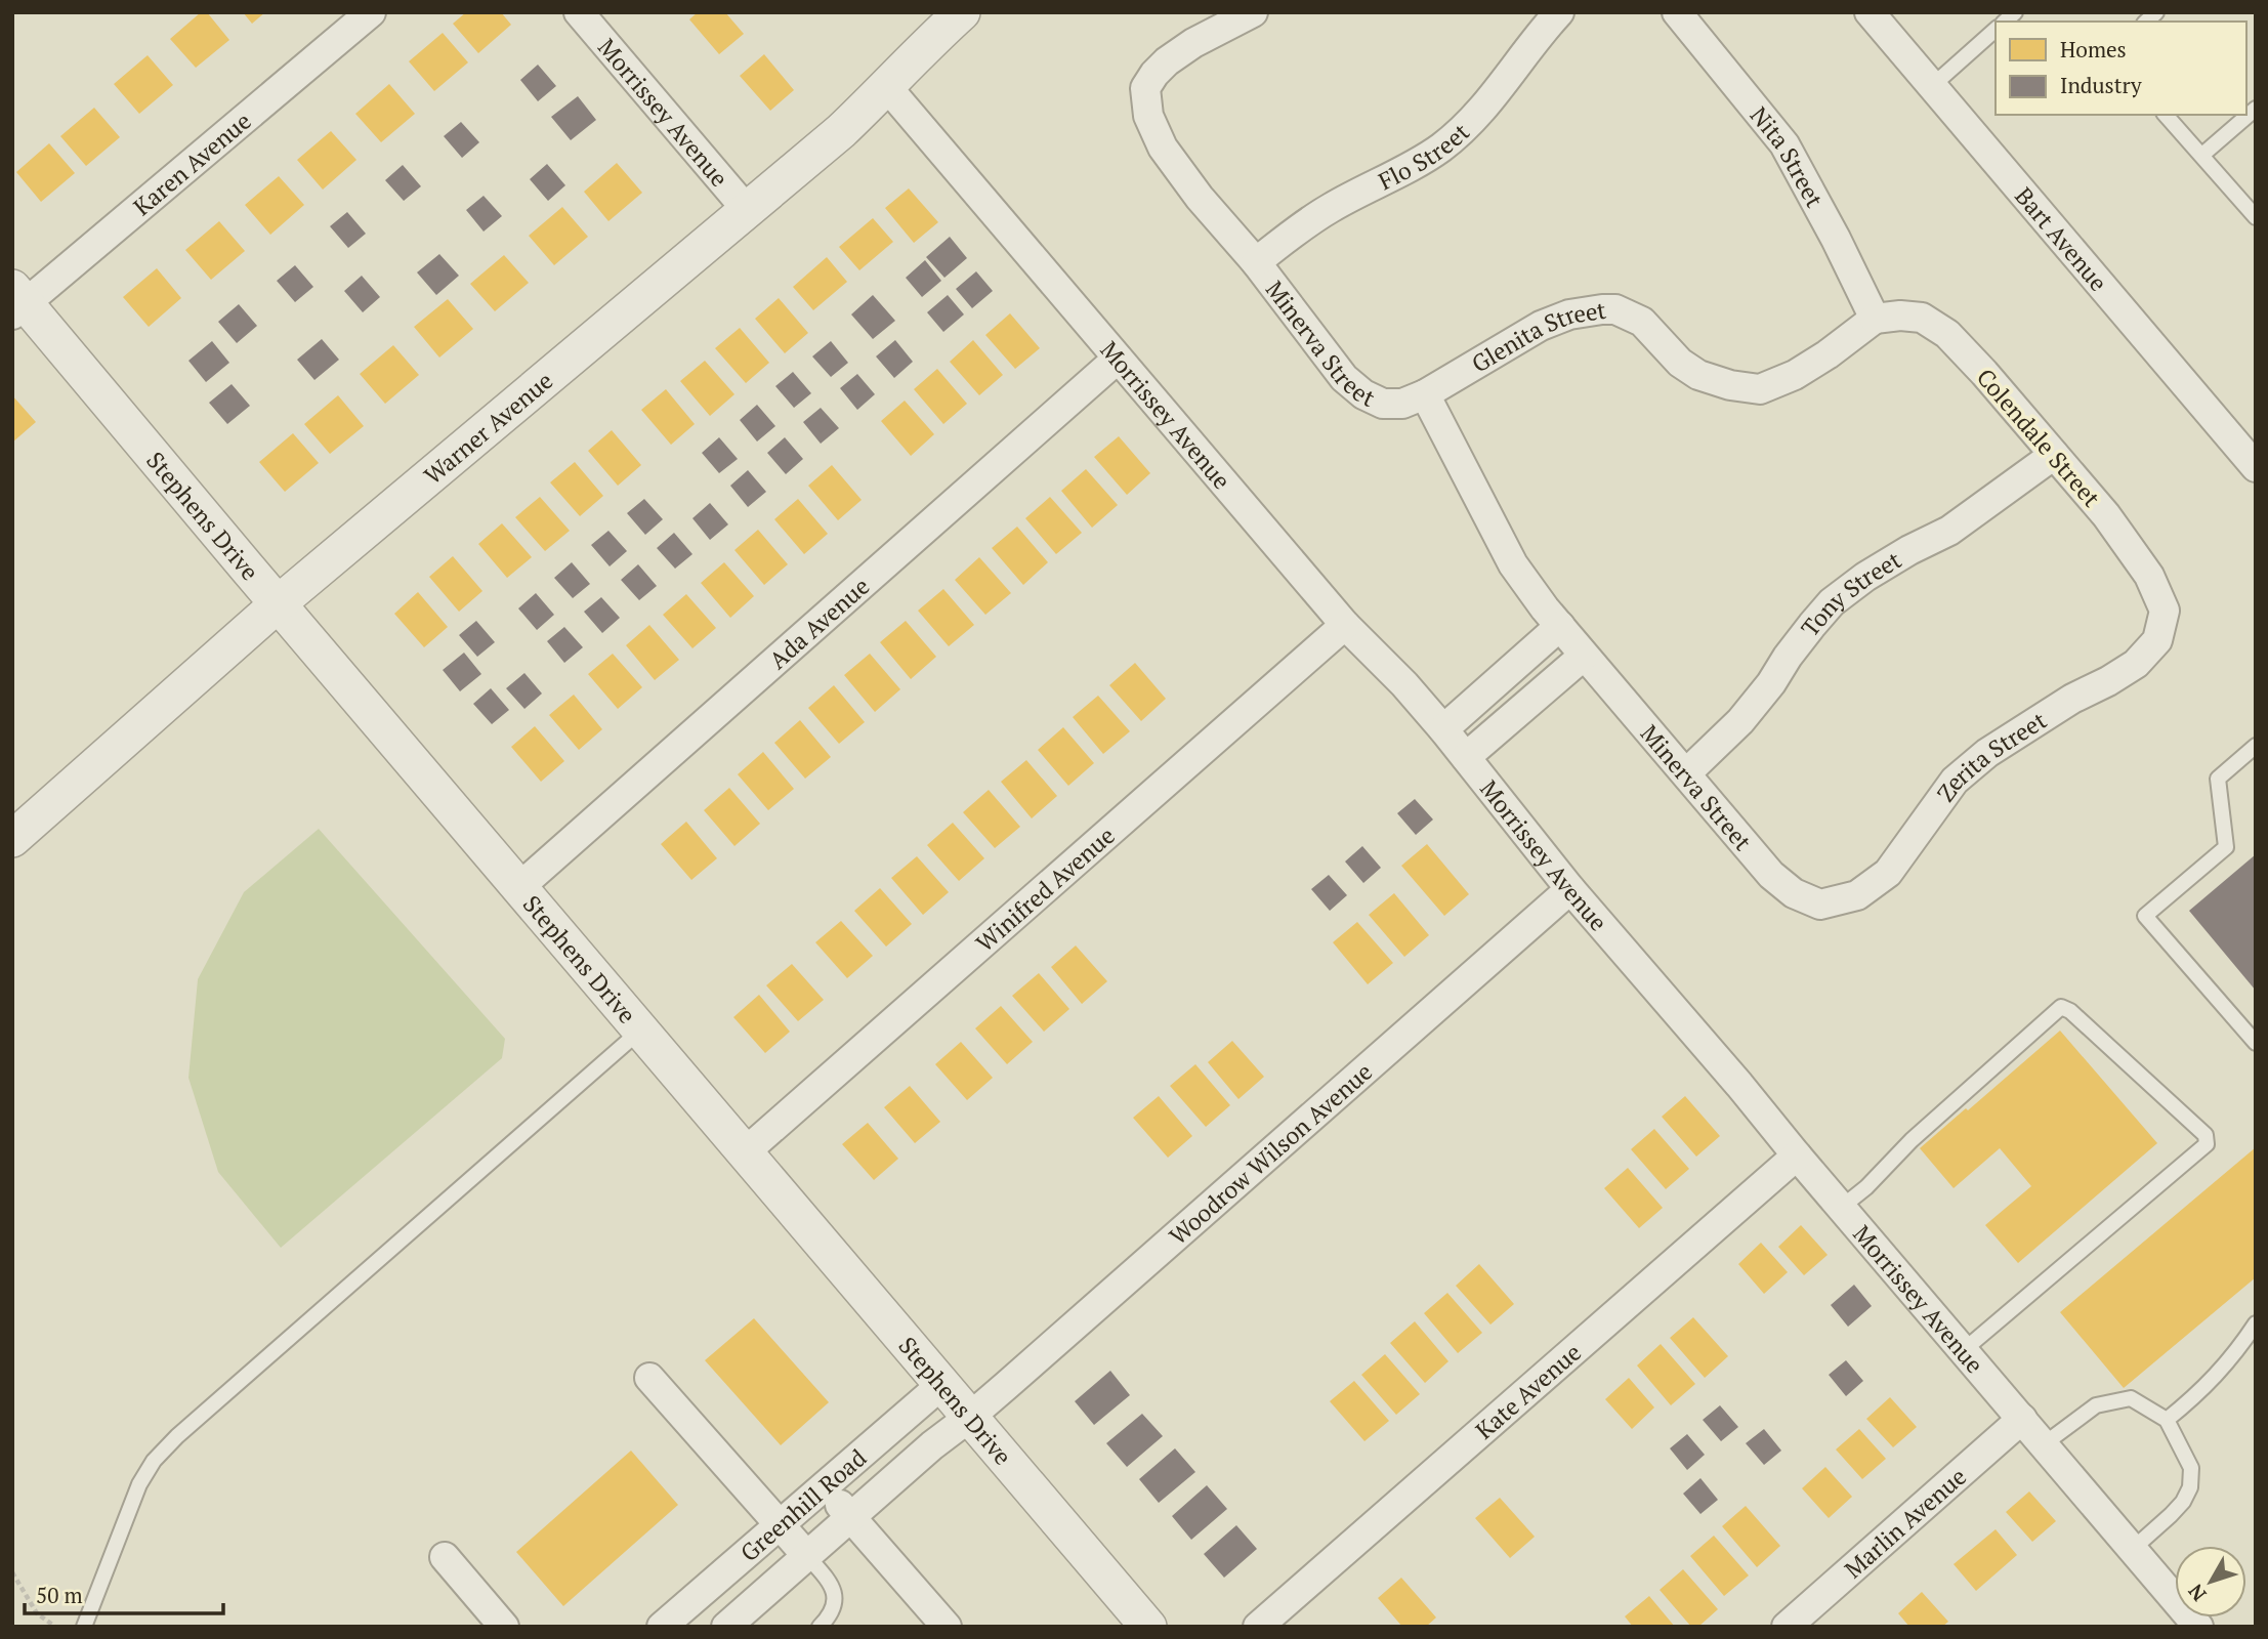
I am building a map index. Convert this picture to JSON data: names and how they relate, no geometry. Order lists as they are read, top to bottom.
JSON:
{
  "streets": {
    "street": [
      "Morrissey Avenue",
      "Flo Street",
      "Nita Street",
      "Karen Avenue",
      "Bart Avenue",
      "Minerva Street",
      "Glenita Street",
      "Warner Avenue",
      "Colendale Street",
      "Stephens Drive",
      "Tony Street",
      "Ada Avenue",
      "Zerita Street",
      "Winifred Avenue",
      "Woodrow Wilson Avenue",
      "Kate Avenue",
      "Greenhill Road",
      "Marlin Avenue"
    ]
  },
  "crossings": [
    ["Morrissey Avenue", "Warner Avenue"],
    ["Morrissey Avenue", "Ada Avenue"],
    ["Morrissey Avenue", "Winifred Avenue"],
    ["Morrissey Avenue", "Woodrow Wilson Avenue"],
    ["Morrissey Avenue", "Kate Avenue"],
    ["Morrissey Avenue", "Marlin Avenue"],
    ["Flo Street", "Minerva Street"],
    ["Nita Street", "Glenita Street"],
    ["Nita Street", "Colendale Street"],
    ["Karen Avenue", "Stephens Drive"],
    ["Minerva Street", "Glenita Street"],
    ["Minerva Street", "Tony Street"],
    ["Minerva Street", "Zerita Street"],
    ["Glenita Street", "Colendale Street"],
    ["Warner Avenue", "Stephens Drive"],
    ["Colendale Street", "Tony Street"],
    ["Colendale Street", "Zerita Street"],
    ["Stephens Drive", "Ada Avenue"],
    ["Stephens Drive", "Winifred Avenue"],
    ["Stephens Drive", "Woodrow Wilson Avenue"],
    ["Stephens Drive", "Greenhill Road"],
    ["Woodrow Wilson Avenue", "Greenhill Road"]
  ],
  "legend": ["Homes", "Industry"],
  "scale_bar": "50 m",
  "north": "bottom left"
}
